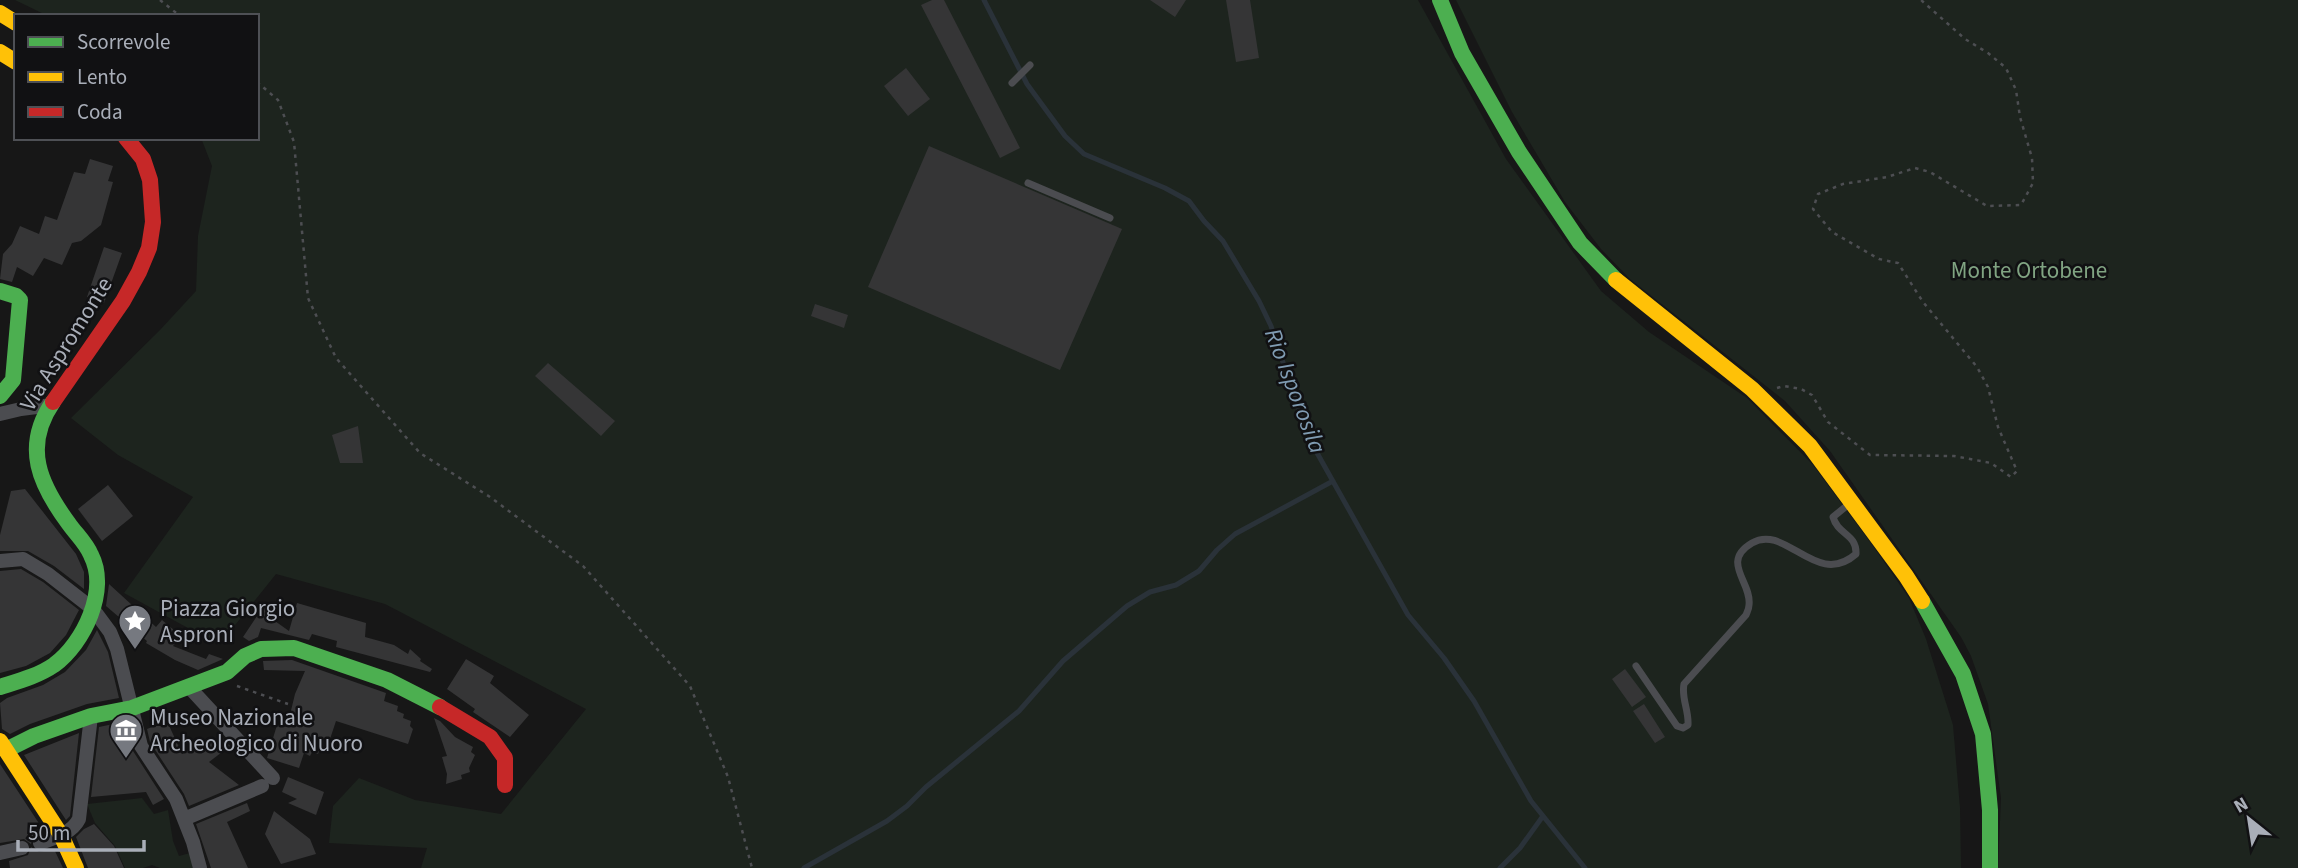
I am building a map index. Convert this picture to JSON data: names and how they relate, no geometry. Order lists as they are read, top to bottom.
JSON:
{
  "streets": {
    "street": ["Via Aspromonte"]
  },
  "water": ["Rio Isporosila"],
  "parks": ["Monte Ortobene"],
  "places": {
    "place": ["Piazza Giorgio Asproni"],
    "museum": ["Museo Nazionale Archeologico di Nuoro"]
  },
  "legend": ["Scorrevole", "Lento", "Coda"],
  "scale_bar": "50 m",
  "north": "top left"
}
